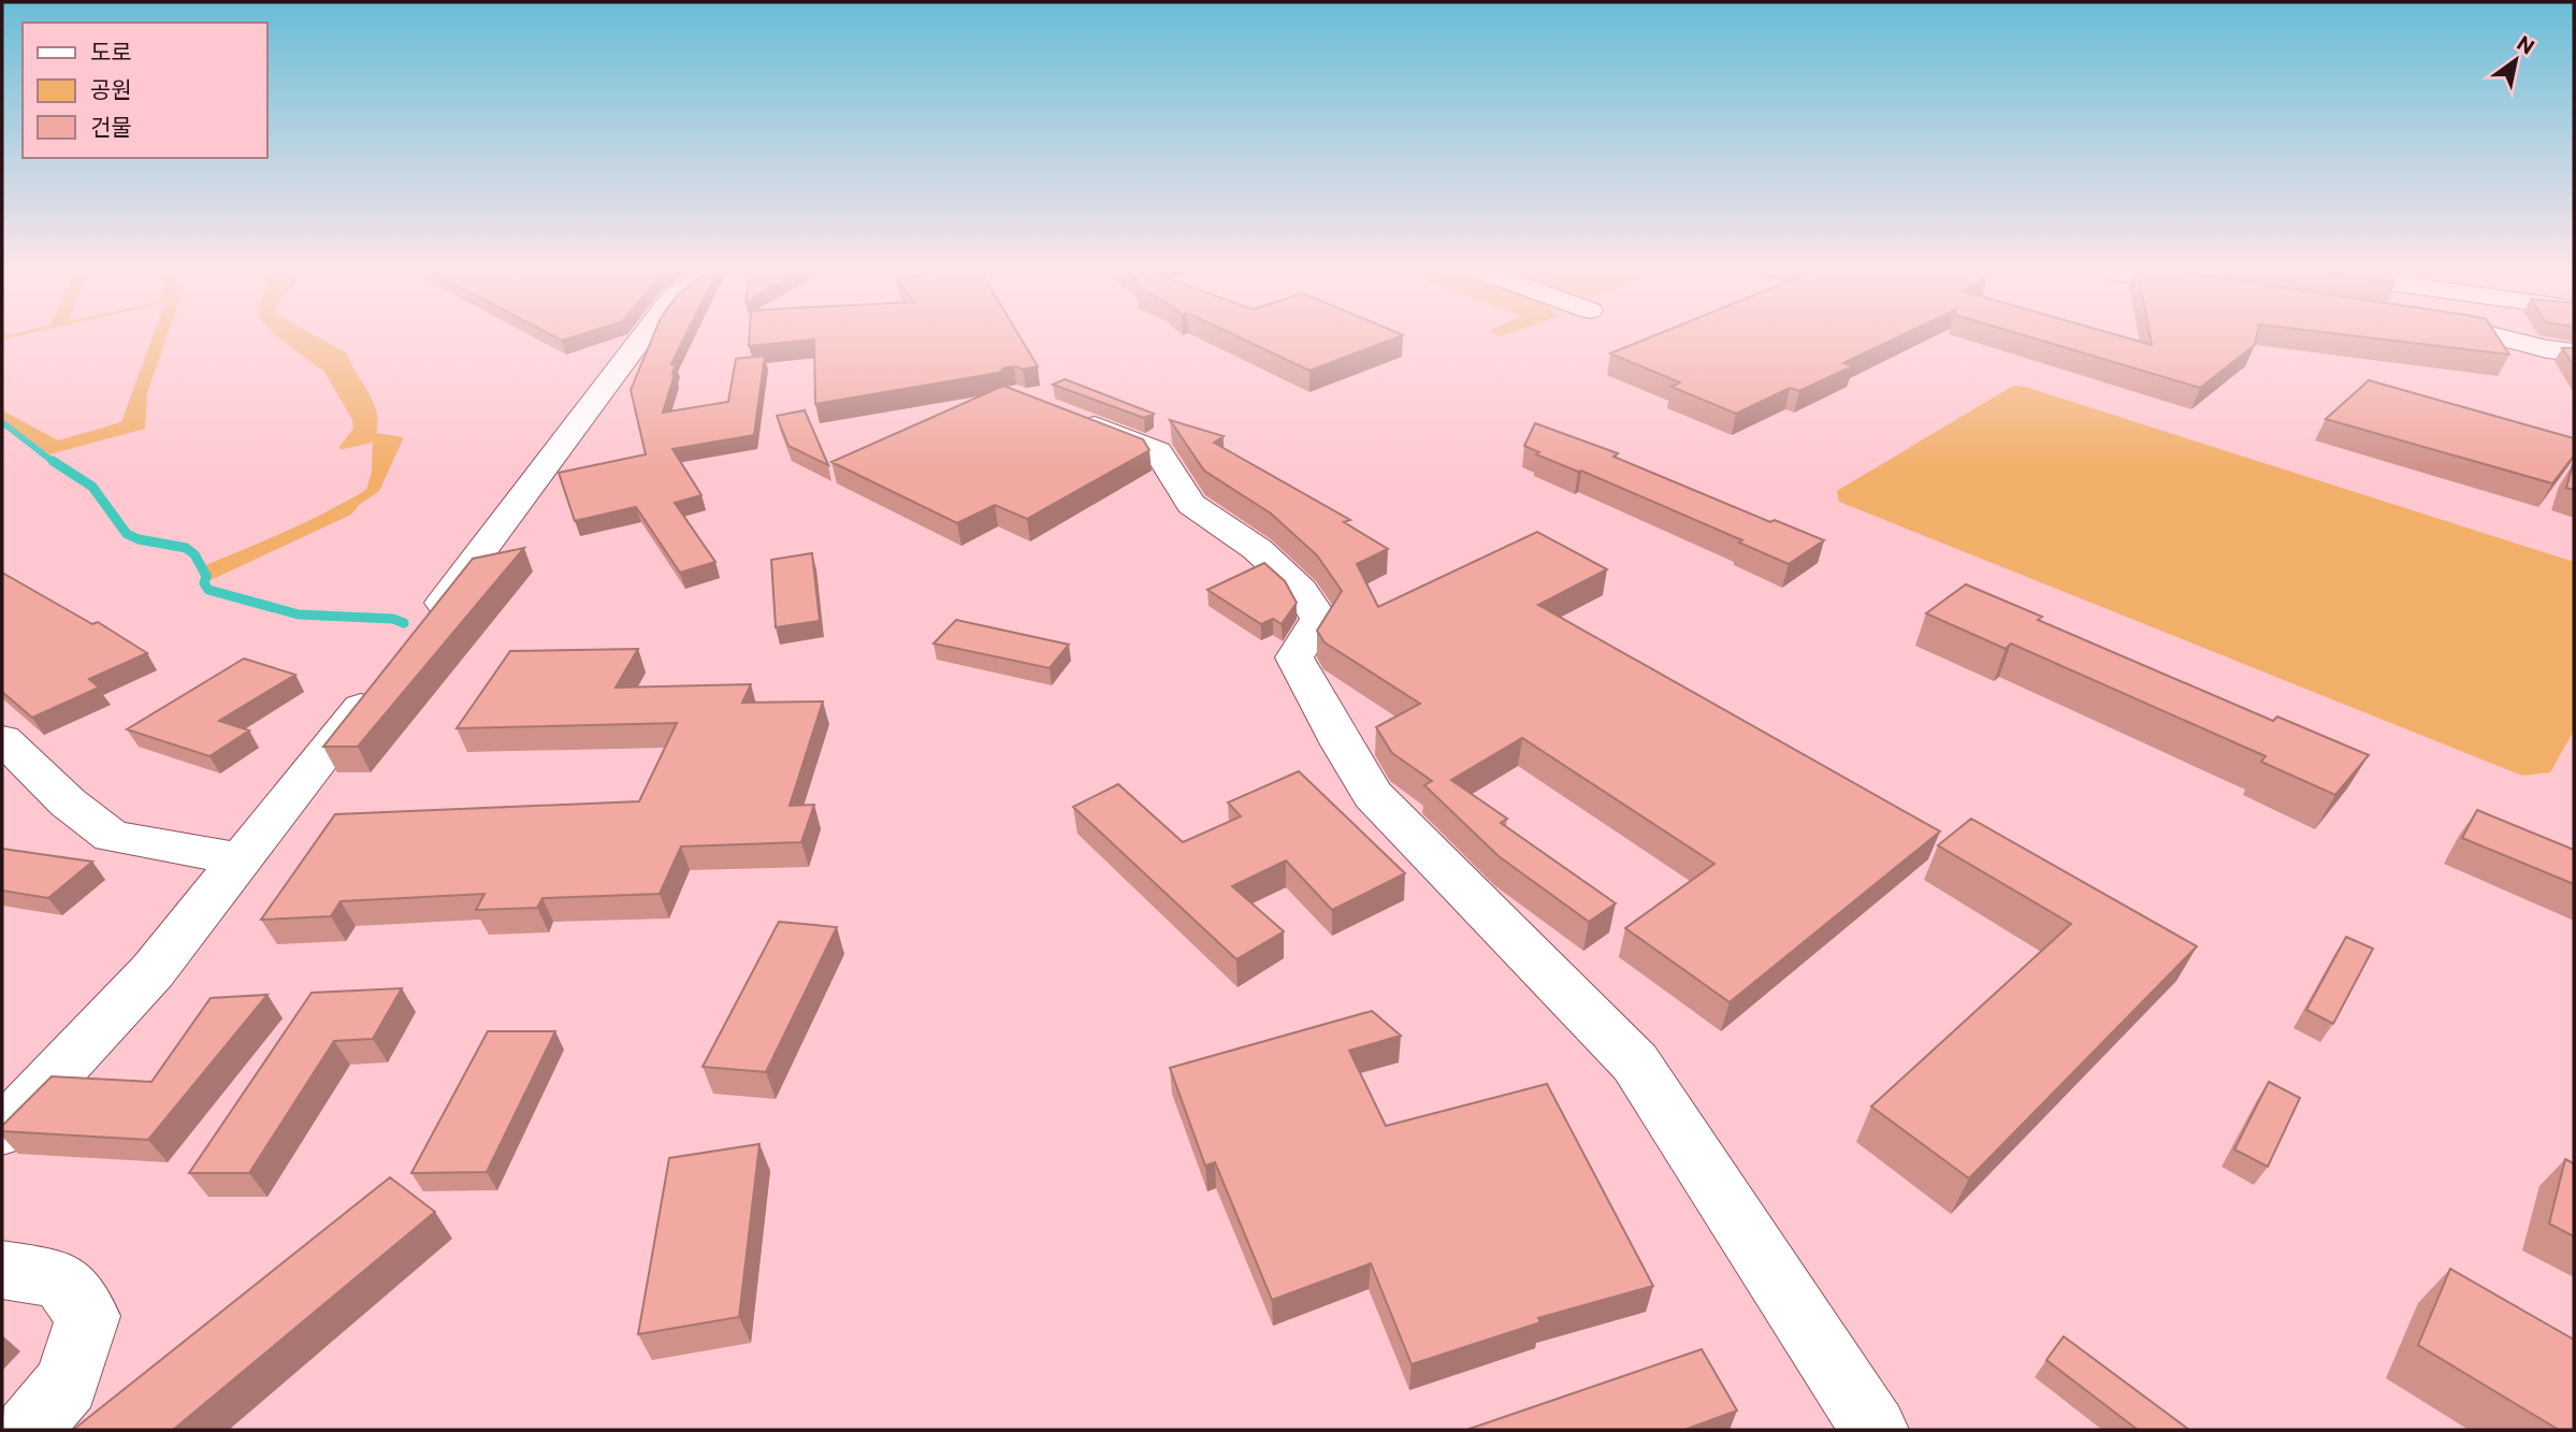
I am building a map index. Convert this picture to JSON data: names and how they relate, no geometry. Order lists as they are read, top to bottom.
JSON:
{
  "legend": ["도로", "공원", "건물"],
  "north": "top right"
}
